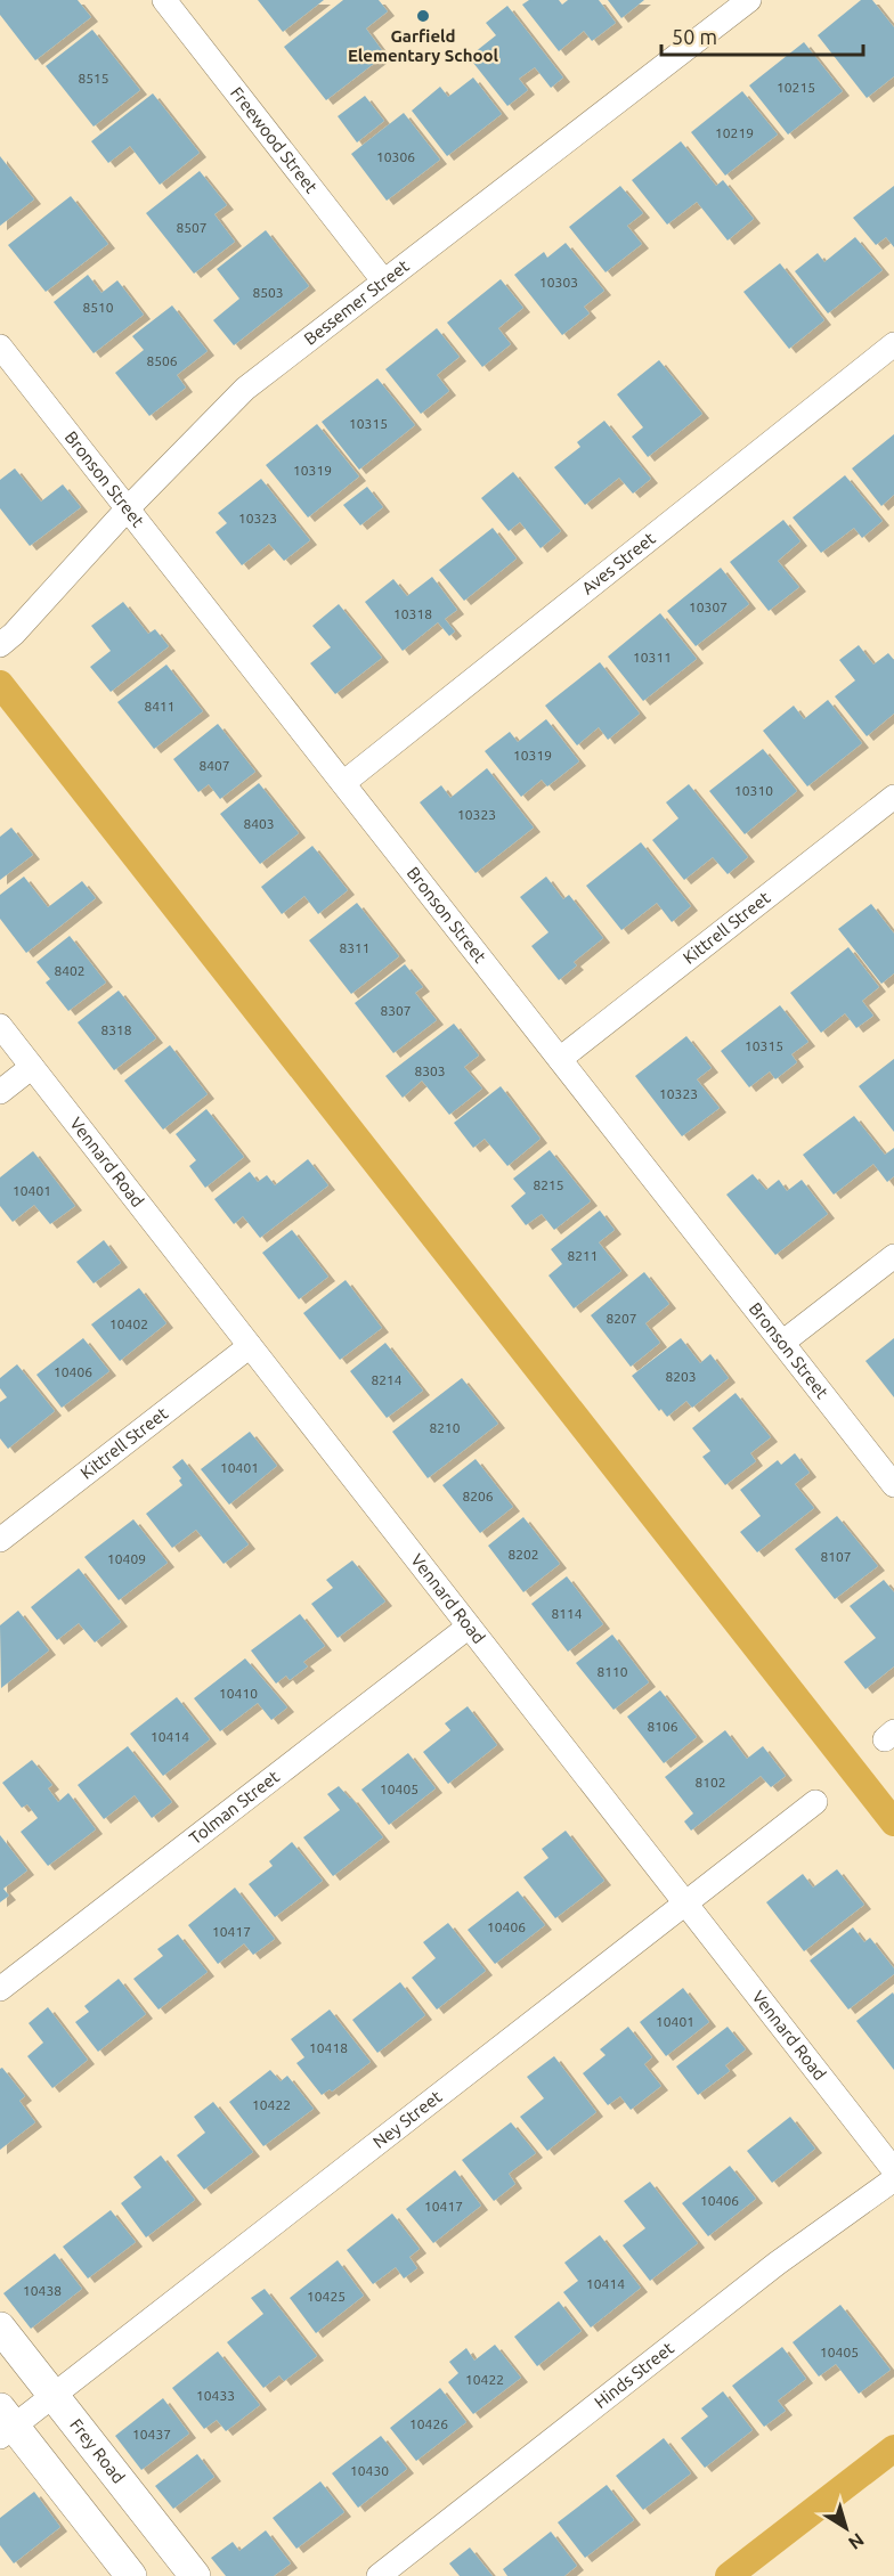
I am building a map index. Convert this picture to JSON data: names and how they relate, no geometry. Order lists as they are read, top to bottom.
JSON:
{
  "streets": {
    "street": [
      "Freewood Street",
      "Bessemer Street",
      "Bronson Street",
      "Aves Street",
      "Kittrell Street",
      "Vennard Road",
      "Tolman Street",
      "Ney Street",
      "Hinds Street",
      "Frey Road"
    ]
  },
  "crossings": [
    ["Freewood Street", "Bessemer Street"],
    ["Bessemer Street", "Bronson Street"],
    ["Bronson Street", "Aves Street"],
    ["Bronson Street", "Kittrell Street"],
    ["Kittrell Street", "Vennard Road"],
    ["Vennard Road", "Tolman Street"],
    ["Vennard Road", "Ney Street"],
    ["Ney Street", "Frey Road"]
  ],
  "places": ["Garfield Elementary School"],
  "house_numbers": [
    "8515",
    "10215",
    "10219",
    "10306",
    "8507",
    "10303",
    "8503",
    "8510",
    "8506",
    "10315",
    "10319",
    "10323",
    "10307",
    "10318",
    "10311",
    "8411",
    "10319",
    "8407",
    "10310",
    "10323",
    "8403",
    "8311",
    "8402",
    "8307",
    "8318",
    "10315",
    "8303",
    "10323",
    "8215",
    "10401",
    "8211",
    "8207",
    "10402",
    "10406",
    "8203",
    "8214",
    "8210",
    "10401",
    "8206",
    "8202",
    "8107",
    "10409",
    "8114",
    "8110",
    "10410",
    "8106",
    "10414",
    "8102",
    "10405",
    "10406",
    "10417",
    "10401",
    "10418",
    "10422",
    "10406",
    "10417",
    "10414",
    "10438",
    "10425",
    "10405",
    "10422",
    "10433",
    "10426",
    "10437",
    "10430"
  ],
  "scale_bar": "50 m",
  "north": "bottom right"
}
